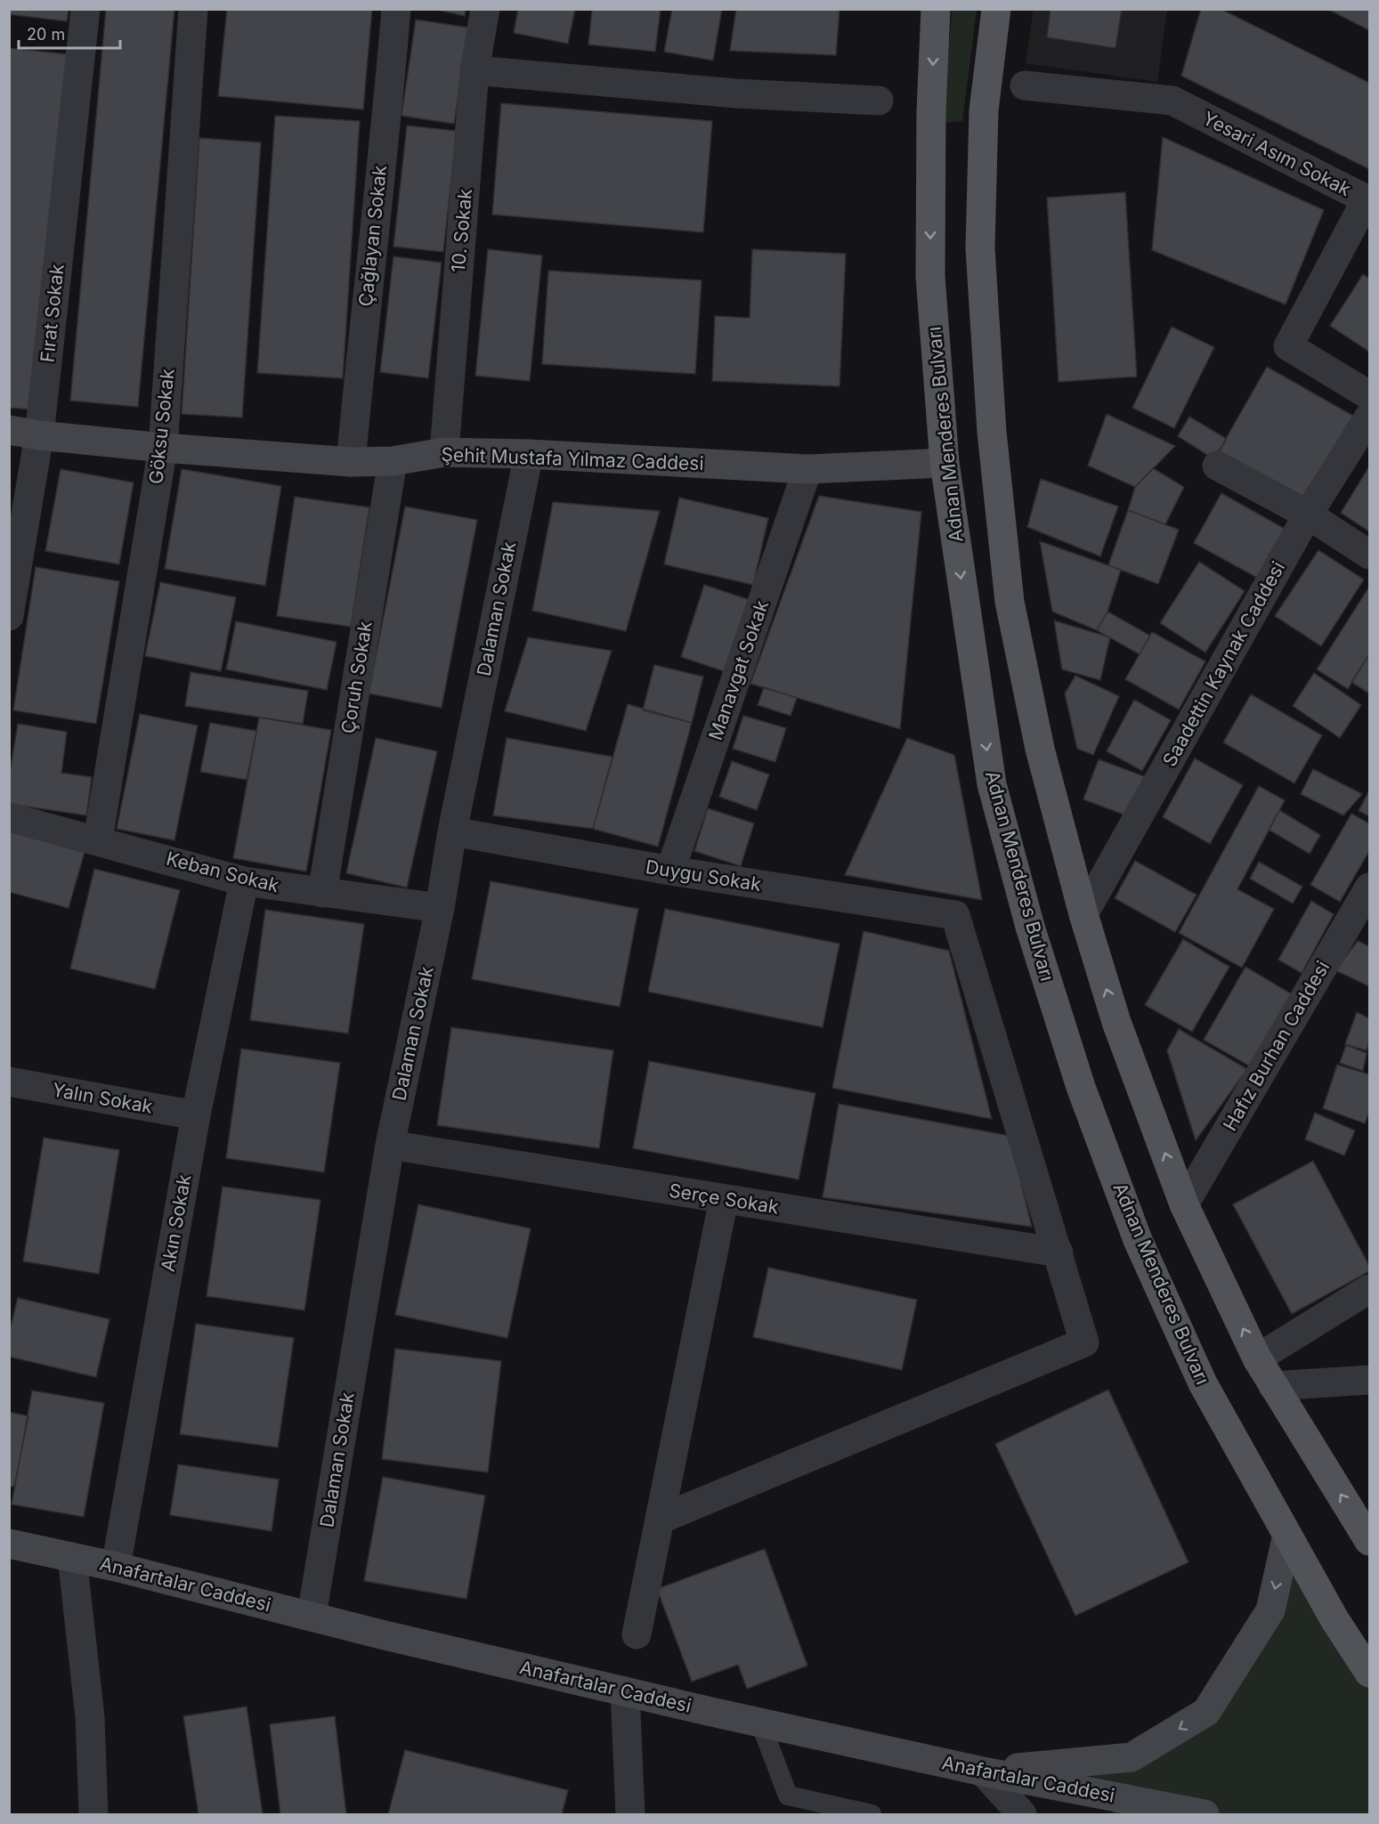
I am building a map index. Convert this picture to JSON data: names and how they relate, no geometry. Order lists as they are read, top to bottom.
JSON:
{
  "streets": {
    "main road": ["Adnan Menderes Bulvarı"],
    "street": [
      "Yesari Asım Sokak",
      "10. Sokak",
      "Çağlayan Sokak",
      "Fırat Sokak",
      "Göksu Sokak",
      "Şehit Mustafa Yılmaz Caddesi",
      "Dalaman Sokak",
      "Saadettin Kaynak Caddesi",
      "Manavgat Sokak",
      "Çoruh Sokak",
      "Keban Sokak",
      "Duygu Sokak",
      "Hafız Burhan Caddesi",
      "Yalın Sokak",
      "Serçe Sokak",
      "Akın Sokak",
      "Anafartalar Caddesi"
    ]
  },
  "crossings": [
    ["10. Sokak", "Şehit Mustafa Yılmaz Caddesi"],
    ["Çağlayan Sokak", "Şehit Mustafa Yılmaz Caddesi"],
    ["Fırat Sokak", "Şehit Mustafa Yılmaz Caddesi"],
    ["Göksu Sokak", "Şehit Mustafa Yılmaz Caddesi"],
    ["Göksu Sokak", "Keban Sokak"],
    ["Adnan Menderes Bulvarı", "Şehit Mustafa Yılmaz Caddesi"],
    ["Şehit Mustafa Yılmaz Caddesi", "Dalaman Sokak"],
    ["Şehit Mustafa Yılmaz Caddesi", "Manavgat Sokak"],
    ["Şehit Mustafa Yılmaz Caddesi", "Çoruh Sokak"],
    ["Dalaman Sokak", "Keban Sokak"],
    ["Dalaman Sokak", "Duygu Sokak"],
    ["Dalaman Sokak", "Serçe Sokak"],
    ["Dalaman Sokak", "Anafartalar Caddesi"],
    ["Manavgat Sokak", "Duygu Sokak"],
    ["Çoruh Sokak", "Keban Sokak"],
    ["Keban Sokak", "Akın Sokak"],
    ["Duygu Sokak", "Serçe Sokak"],
    ["Yalın Sokak", "Akın Sokak"],
    ["Akın Sokak", "Anafartalar Caddesi"]
  ],
  "scale_bar": "20 m"
}
